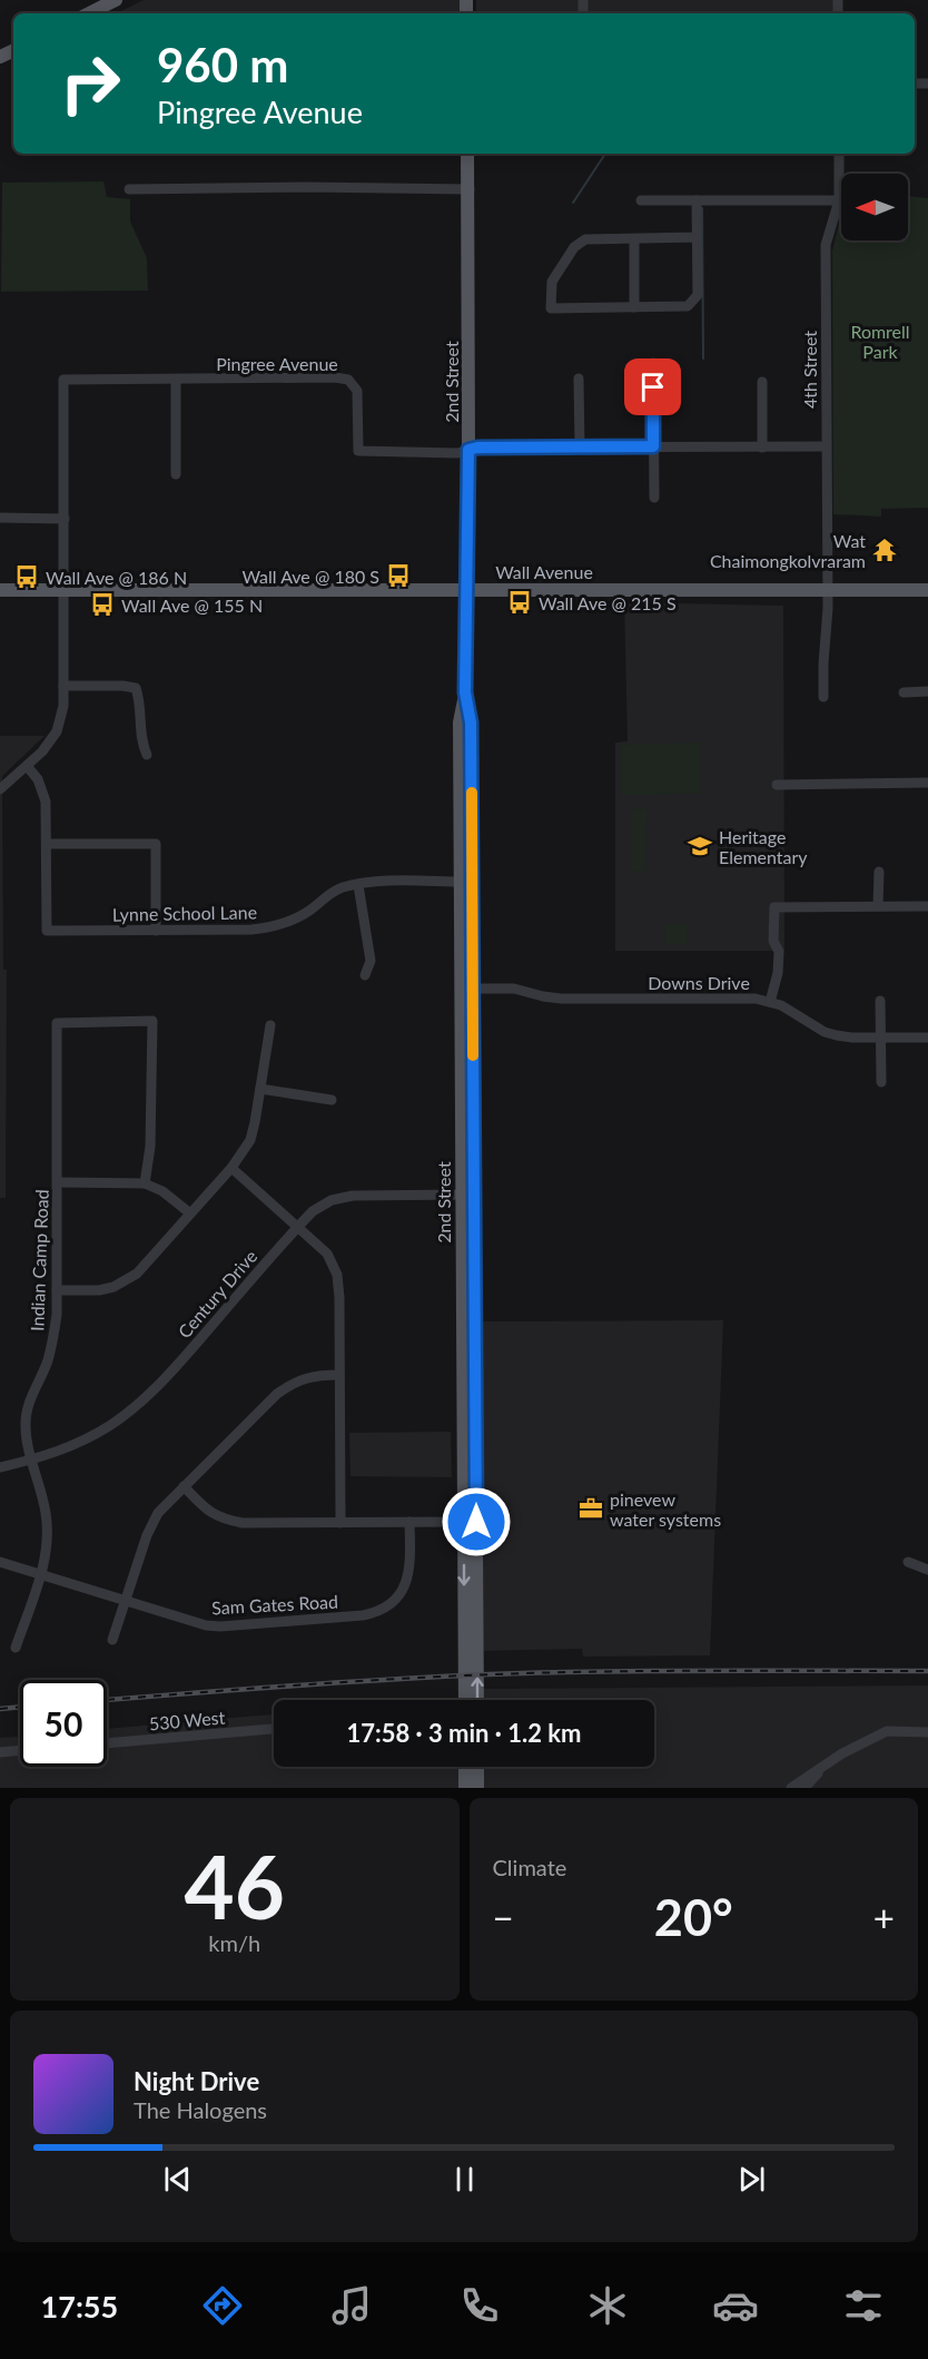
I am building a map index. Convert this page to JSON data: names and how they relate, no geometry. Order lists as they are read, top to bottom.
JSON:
{
  "streets": {
    "main road": ["2nd Street", "Wall Avenue"],
    "street": [
      "Pingree Avenue",
      "4th Street",
      "Lynne School Lane",
      "Downs Drive",
      "Indian Camp Road",
      "Century Drive",
      "Sam Gates Road",
      "530 West"
    ]
  },
  "crossings": [
    ["Pingree Avenue", "4th Street"],
    ["Pingree Avenue", "2nd Street"],
    ["4th Street", "Wall Avenue"],
    ["2nd Street", "Wall Avenue"],
    ["2nd Street", "Lynne School Lane"],
    ["2nd Street", "Downs Drive"],
    ["2nd Street", "Century Drive"],
    ["Indian Camp Road", "Century Drive"],
    ["Indian Camp Road", "Sam Gates Road"]
  ],
  "parks": ["Romrell Park"],
  "places": {
    "temple": ["Wat Chaimongkolvraram"],
    "bus stop": [
      "Wall Ave @ 180 S",
      "Wall Ave @ 186 N",
      "Wall Ave @ 215 S",
      "Wall Ave @ 155 N"
    ],
    "school or university": ["Heritage Elementary"],
    "office": ["pinevew water systems"]
  },
  "north": "left",
  "page": {
    "turn": ["960 m", "Pingree Avenue"],
    "limit": "50",
    "trip": "17:58 · 3 min · 1.2 km",
    "tile": [
      ["46", "km/h"],
      "Climate"
    ],
    "heat": ["−", "20°", "+"],
    "song": ["Night Drive", "The Halogens"],
    "tabs": "17:55"
  }
}
